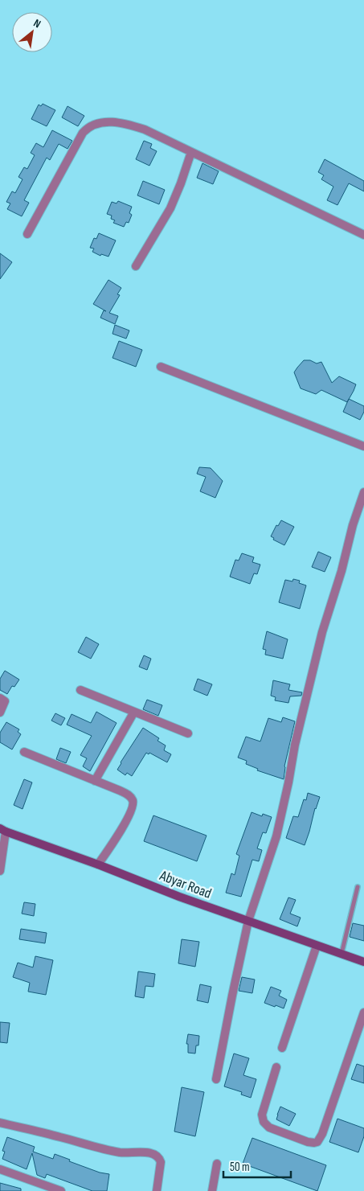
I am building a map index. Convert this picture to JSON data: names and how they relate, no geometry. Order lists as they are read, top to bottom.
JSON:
{
  "streets": {
    "main road": ["Abyar Road"]
  },
  "scale_bar": "50 m",
  "north": "top right"
}
